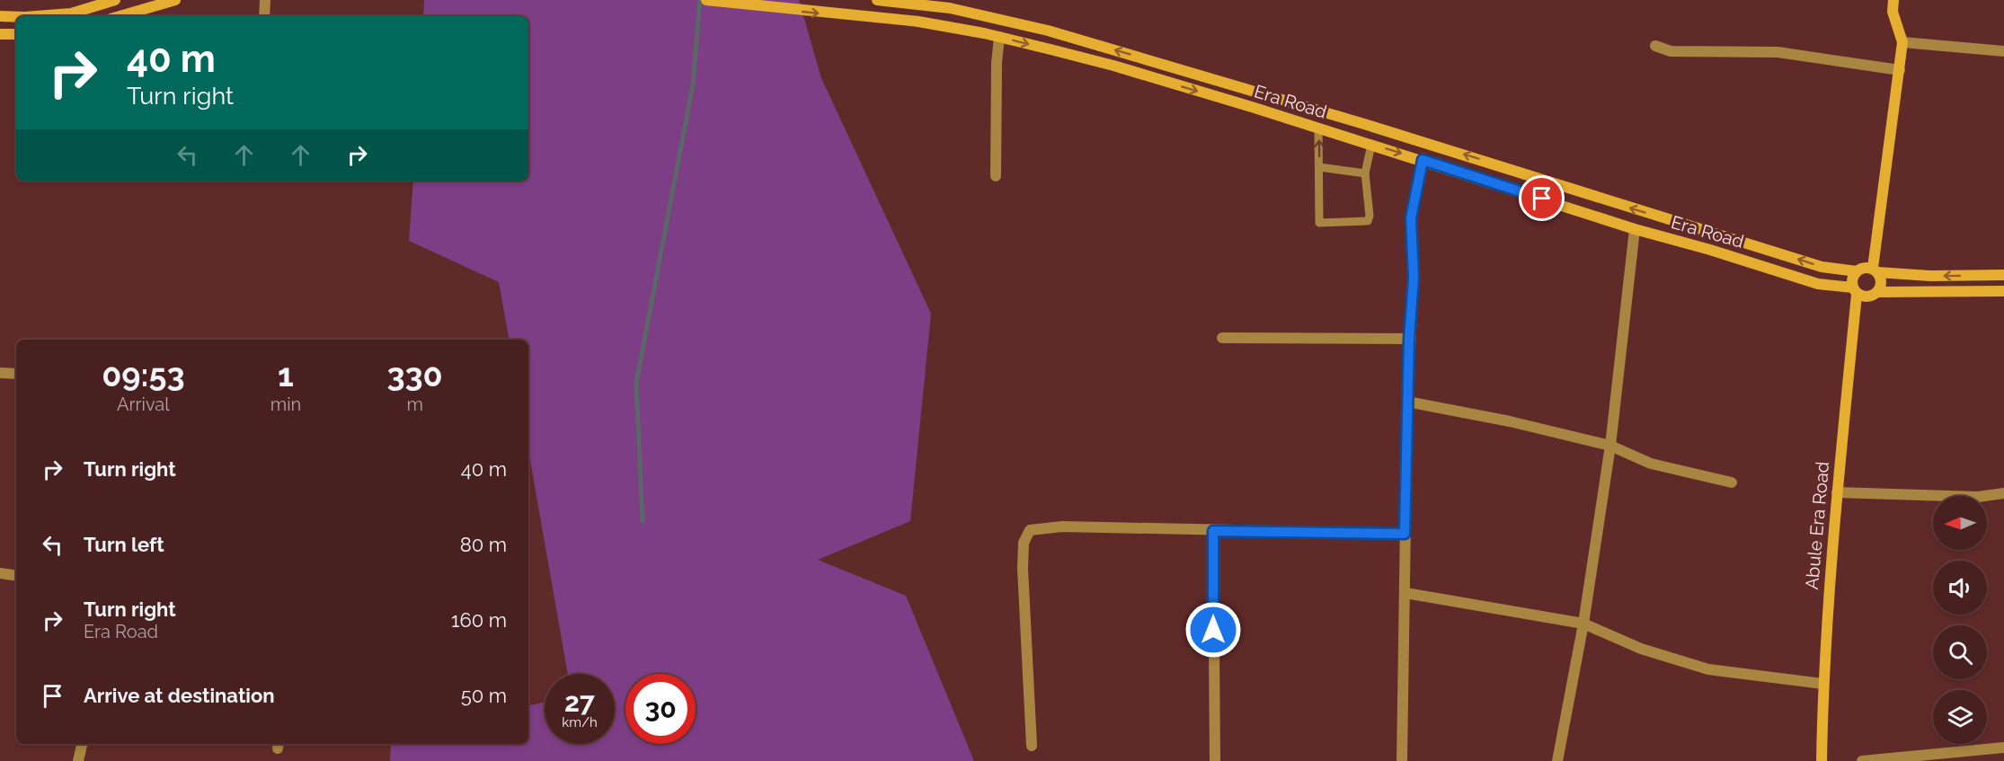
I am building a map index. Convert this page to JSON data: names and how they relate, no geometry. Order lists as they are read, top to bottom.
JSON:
{
  "streets": {
    "main road": ["Era Road", "Abule Era Road"]
  },
  "crossings": [
    ["Era Road", "Abule Era Road"]
  ],
  "north": "left",
  "page": {
    "turn": ["40 m", "Turn right"],
    "eta": [
      "09:53",
      "Arrival",
      "1",
      "min",
      "330",
      "m"
    ],
    "list": [
      {
        "name": "Turn right",
        "value": "40 m"
      },
      {
        "name": "Turn left",
        "value": "80 m"
      },
      {
        "name": "Turn right",
        "note": "Era Road",
        "value": "160 m"
      },
      {
        "name": "Arrive at destination",
        "value": "50 m"
      }
    ],
    "speed": "27 km/h",
    "limit": "30"
  }
}
